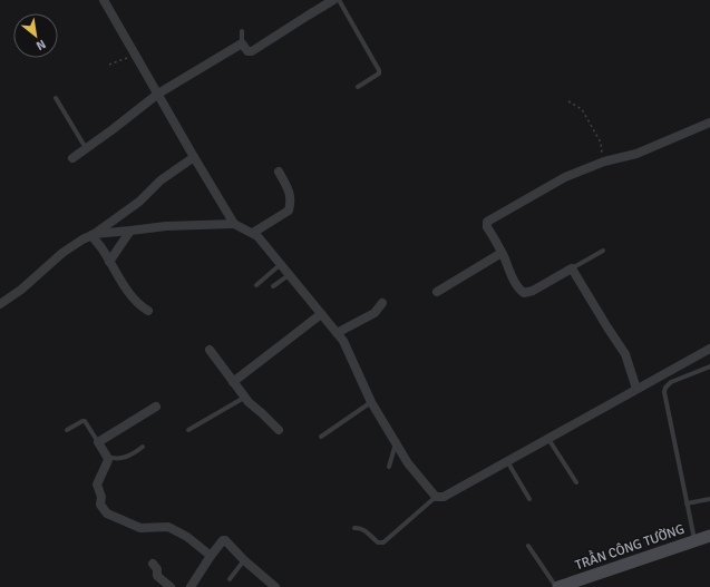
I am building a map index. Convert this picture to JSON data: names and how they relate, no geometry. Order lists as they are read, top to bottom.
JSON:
{
  "streets": {
    "main road": ["TRẦN CÔNG TƯỜNG"]
  },
  "north": "bottom right"
}
